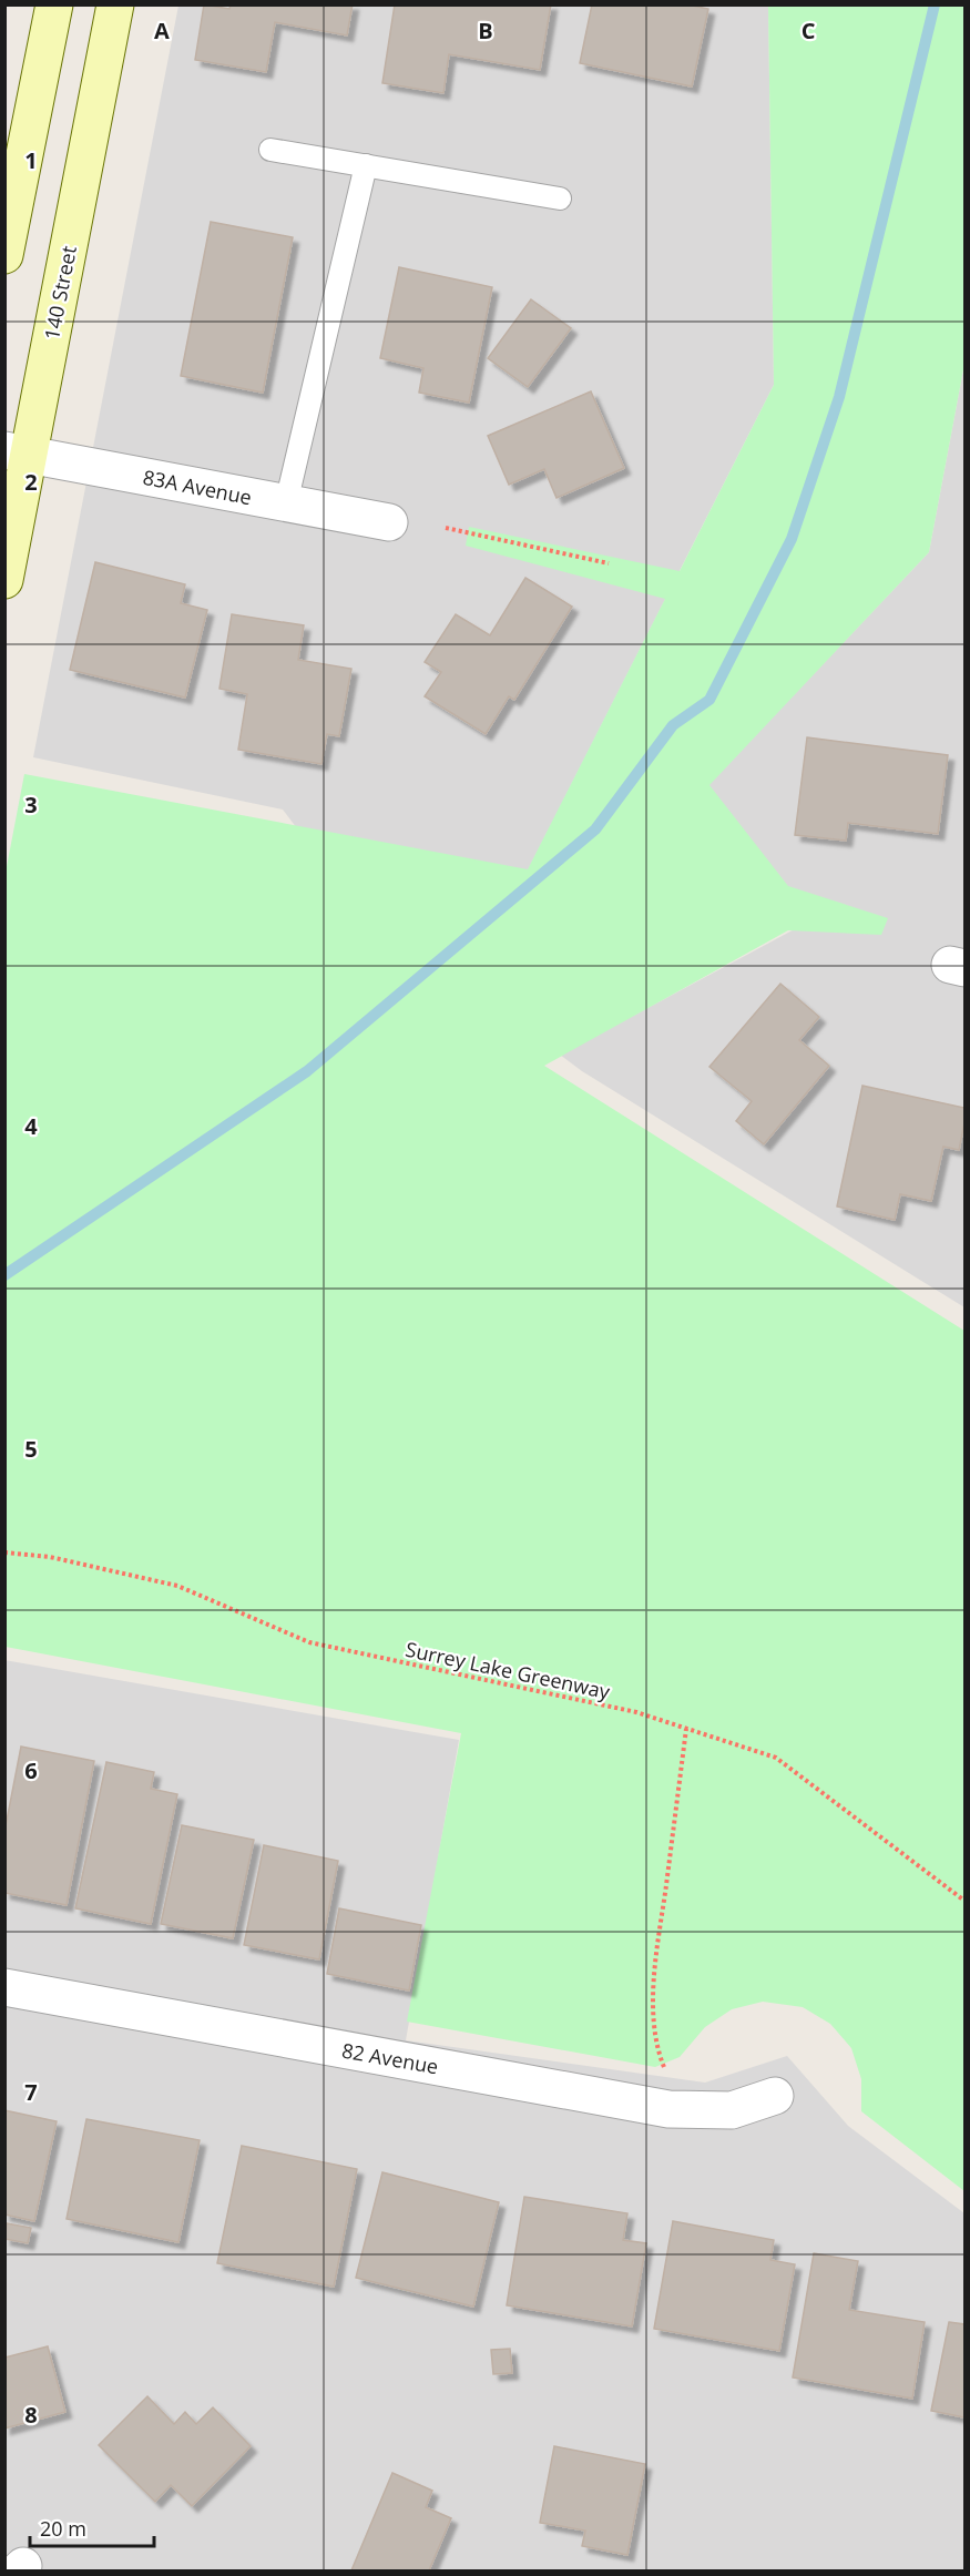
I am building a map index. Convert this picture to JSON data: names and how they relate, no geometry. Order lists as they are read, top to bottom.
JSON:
{
  "streets": {
    "main road": ["140 Street"],
    "street": ["83A Avenue", "82 Avenue"],
    "path": ["Surrey Lake Greenway"]
  },
  "crossings": [
    ["140 Street", "83A Avenue"]
  ],
  "scale_bar": "20 m",
  "grid": {
    "columns": ["A", "B", "C"],
    "rows": [
      "1",
      "2",
      "3",
      "4",
      "5",
      "6",
      "7",
      "8"
    ]
  }
}
